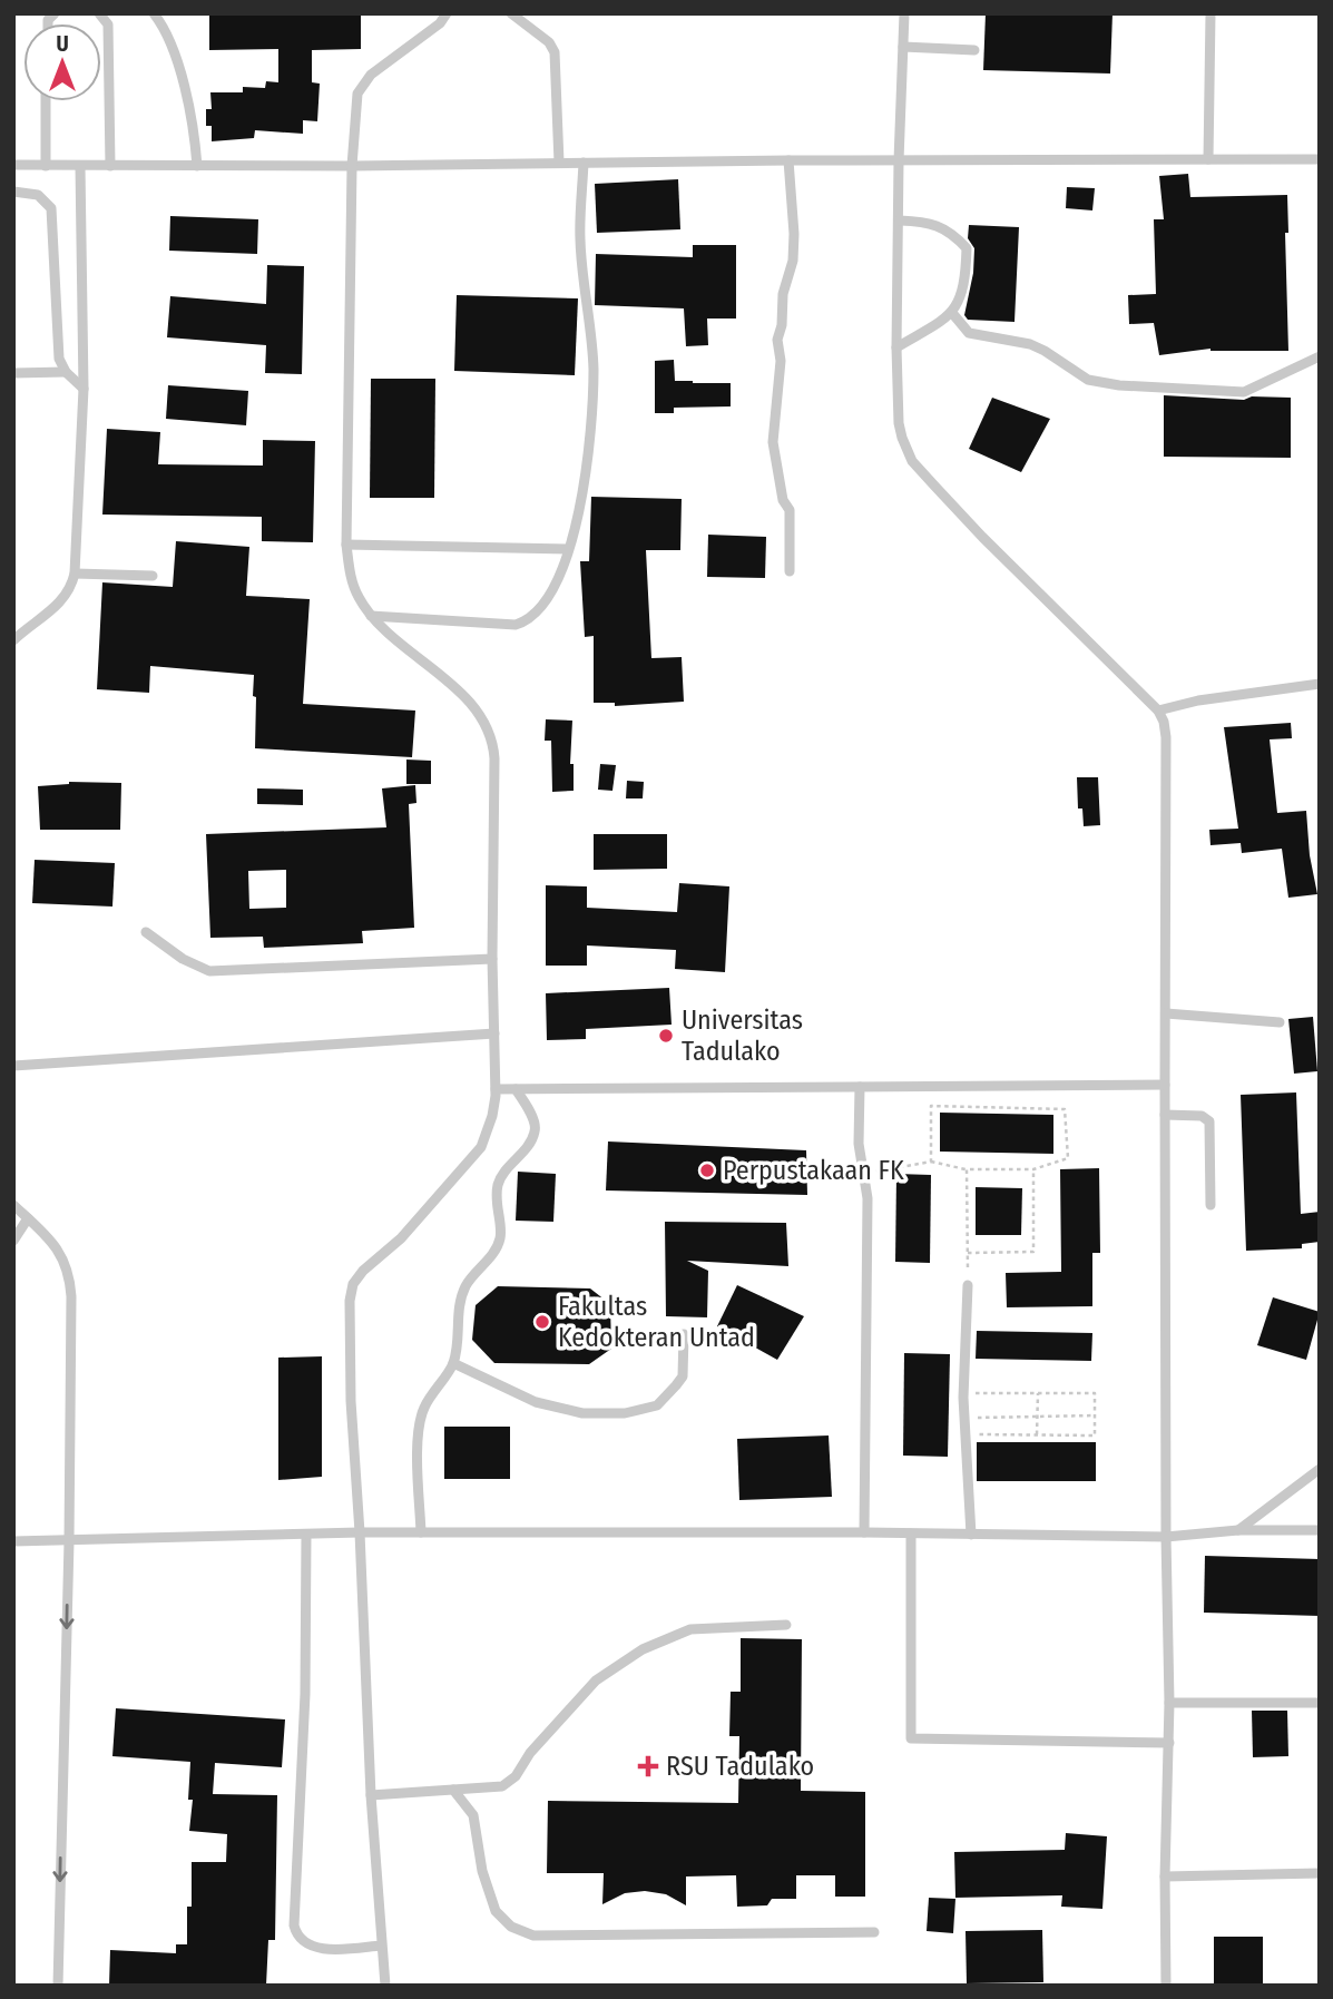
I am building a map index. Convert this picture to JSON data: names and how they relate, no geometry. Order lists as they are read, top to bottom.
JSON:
{
  "places": {
    "other": ["Universitas Tadulako", "Perpustakaan FK", "Fakultas Kedokteran Untad"],
    "health": ["RSU Tadulako"]
  },
  "north": "top"
}
